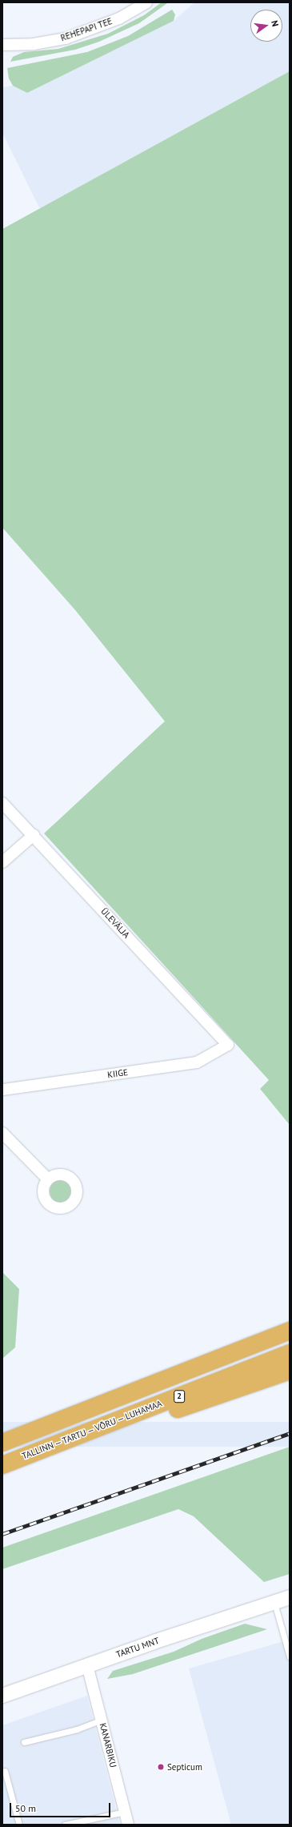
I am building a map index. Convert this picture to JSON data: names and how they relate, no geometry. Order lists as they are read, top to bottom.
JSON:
{
  "streets": {
    "highway": ["2", "TALLINN — TARTU — VÕRU — LUHAMAA"],
    "street": [
      "REHEPAPI TEE",
      "ÜLEVÄLJA",
      "KIIGE",
      "TARTU MNT",
      "KANARBIKU"
    ]
  },
  "crossings": [
    ["ÜLEVÄLJA", "KIIGE"],
    ["TARTU MNT", "KANARBIKU"]
  ],
  "places": ["Septicum"],
  "scale_bar": "50 m",
  "north": "right"
}
